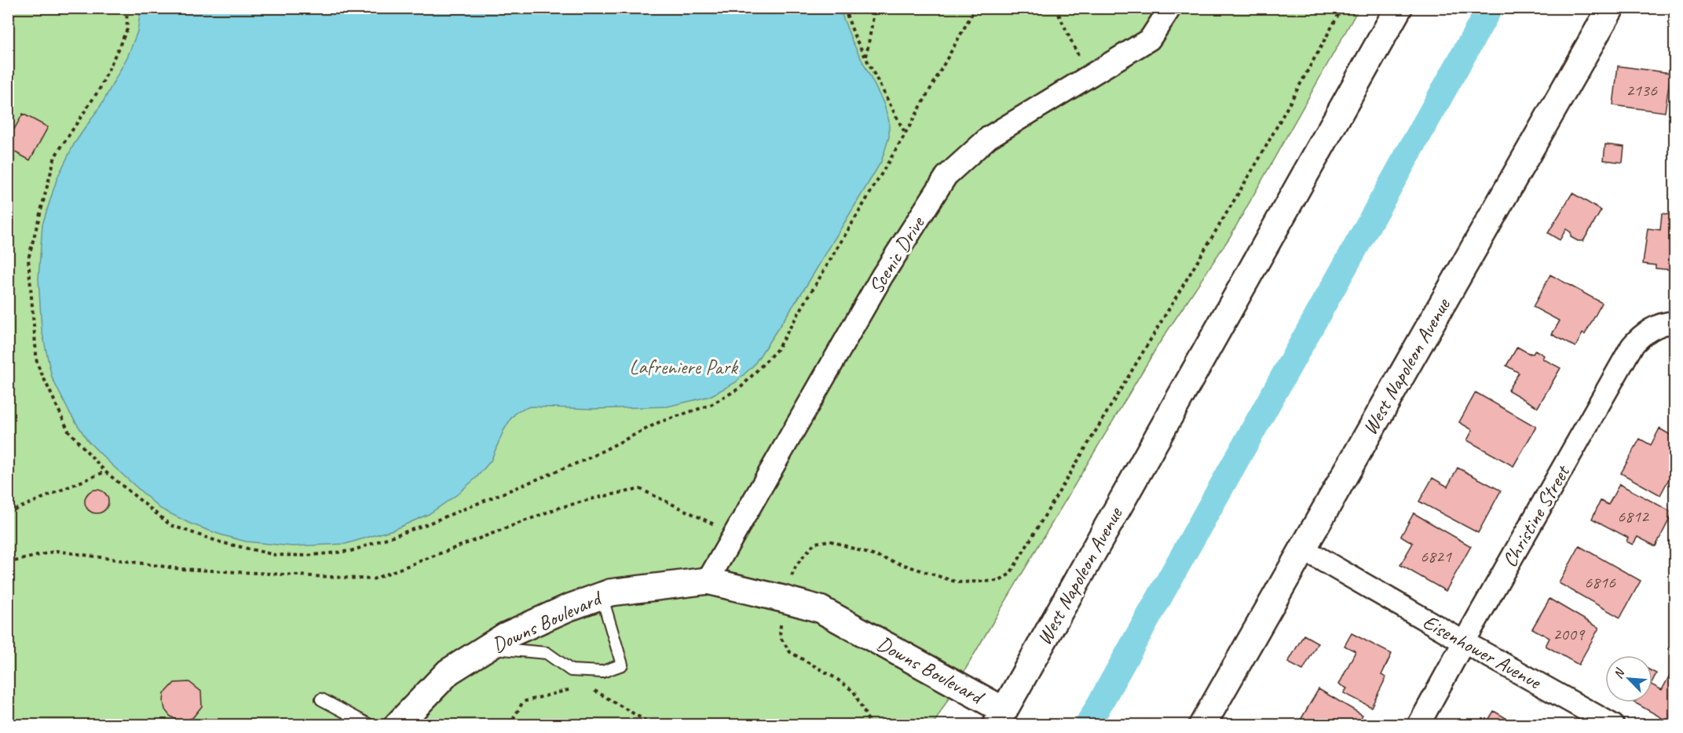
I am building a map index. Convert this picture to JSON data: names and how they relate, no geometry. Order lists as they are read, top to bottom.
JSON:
{
  "streets": {
    "main road": ["West Napoleon Avenue", "Downs Boulevard"],
    "street": ["Scenic Drive", "Christine Street", "Eisenhower Avenue"]
  },
  "crossings": [
    ["Scenic Drive", "Downs Boulevard"],
    ["West Napoleon Avenue", "Downs Boulevard"],
    ["West Napoleon Avenue", "Eisenhower Avenue"],
    ["Christine Street", "Eisenhower Avenue"]
  ],
  "parks": ["Lafreniere Park"],
  "house_numbers": [
    "2136",
    "6812",
    "6821",
    "6816",
    "2009"
  ],
  "north": "top left"
}
